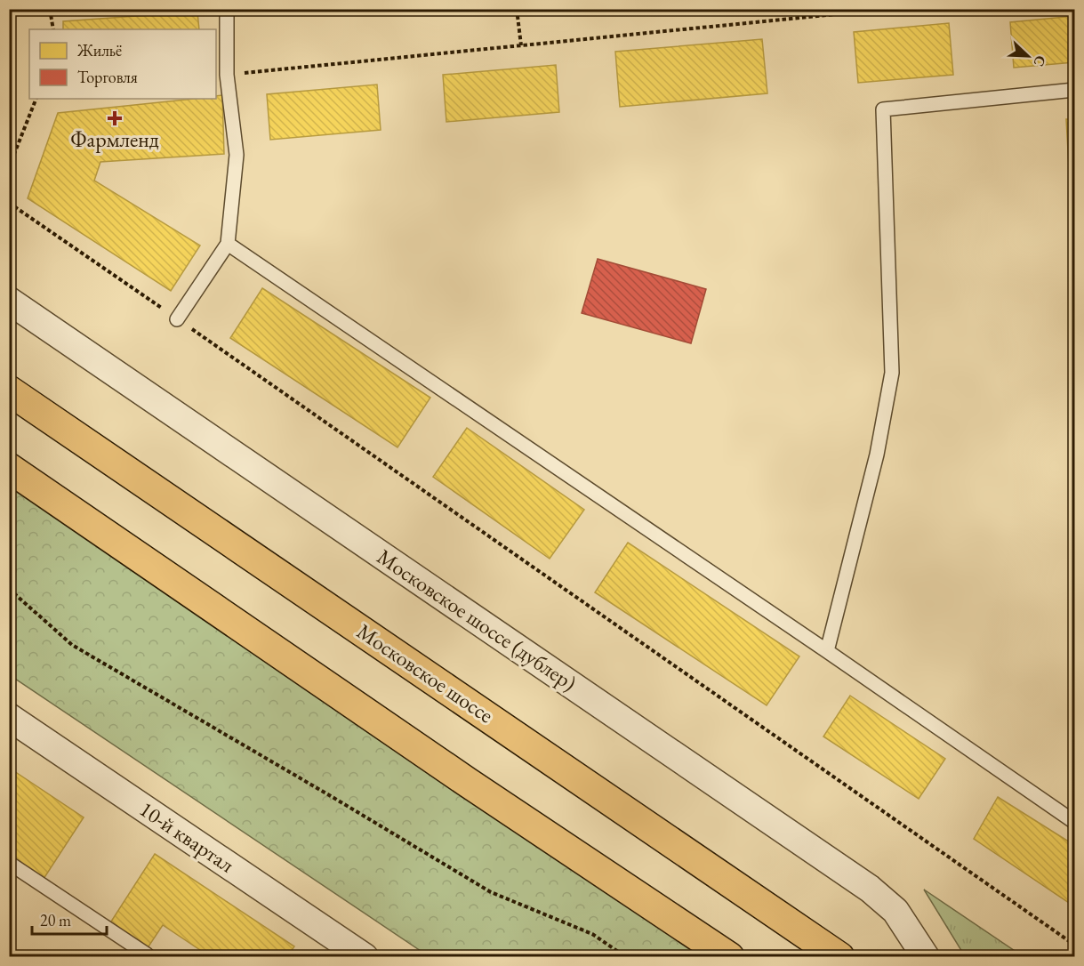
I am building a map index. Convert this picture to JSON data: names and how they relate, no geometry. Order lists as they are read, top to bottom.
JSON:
{
  "streets": {
    "main road": ["Московское шоссе"],
    "street": ["Московское шоссе (дублер)", "10-й квартал"]
  },
  "places": {
    "health": ["Фармленд"]
  },
  "legend": ["Жильё", "Торговля"],
  "scale_bar": "20 m",
  "north": "bottom right"
}
